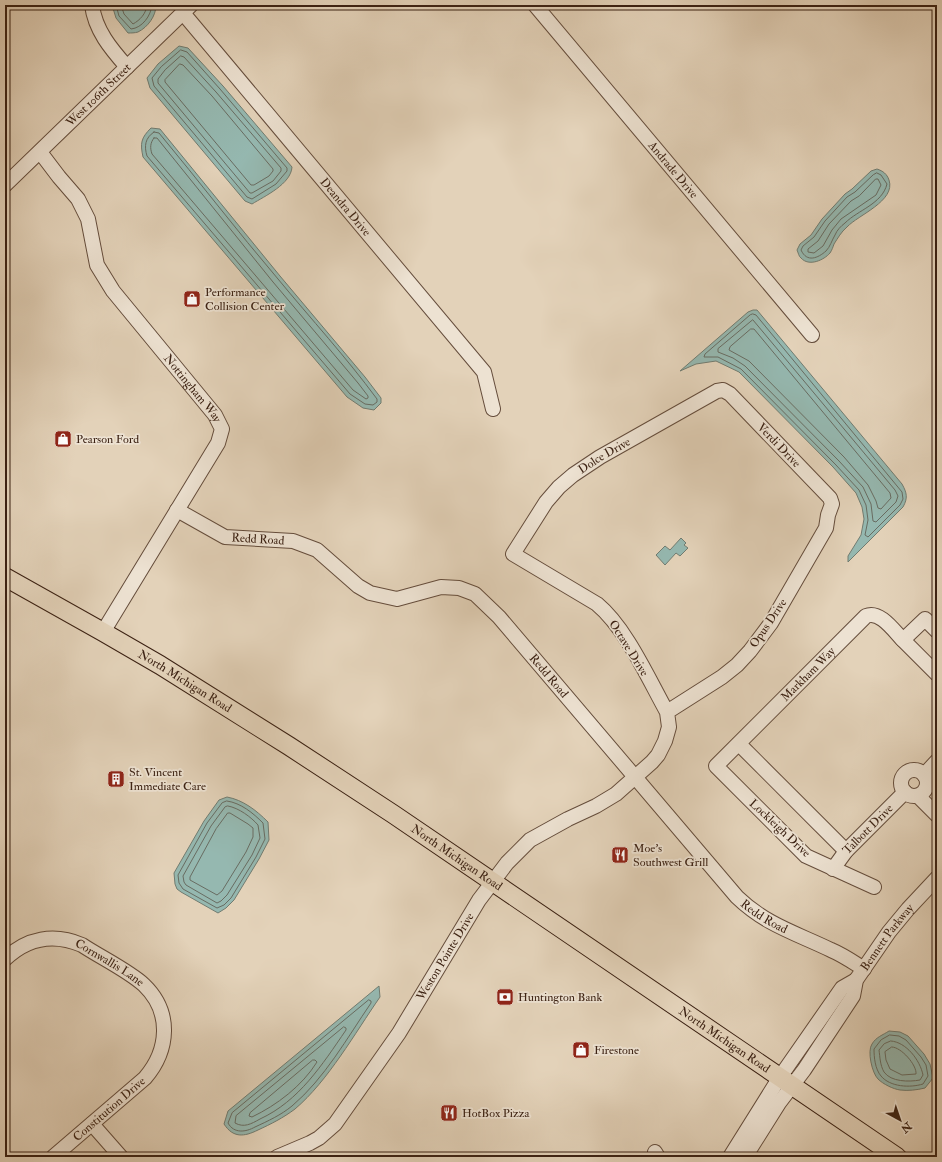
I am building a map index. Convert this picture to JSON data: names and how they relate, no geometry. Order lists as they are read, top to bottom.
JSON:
{
  "streets": {
    "main road": ["North Michigan Road"],
    "street": [
      "West 106th Street",
      "Andrade Drive",
      "Deandra Drive",
      "Nottingham Way",
      "Verdi Drive",
      "Dolce Drive",
      "Redd Road",
      "Opus Drive",
      "Octave Drive",
      "Markham Way",
      "Lockleigh Drive",
      "Talbott Drive",
      "Bennett Parkway",
      "Weston Pointe Drive",
      "Cornwallis Lane",
      "Constitution Drive"
    ]
  },
  "crossings": [
    ["West 106th Street", "Deandra Drive"],
    ["West 106th Street", "Nottingham Way"],
    ["Nottingham Way", "Redd Road"],
    ["Nottingham Way", "North Michigan Road"],
    ["Verdi Drive", "Dolce Drive"],
    ["Verdi Drive", "Opus Drive"],
    ["Dolce Drive", "Octave Drive"],
    ["Redd Road", "Octave Drive"],
    ["Redd Road", "Bennett Parkway"],
    ["Redd Road", "Weston Pointe Drive"],
    ["Opus Drive", "Octave Drive"],
    ["Octave Drive", "Weston Pointe Drive"],
    ["Markham Way", "Lockleigh Drive"],
    ["North Michigan Road", "Bennett Parkway"],
    ["North Michigan Road", "Weston Pointe Drive"],
    ["Lockleigh Drive", "Talbott Drive"],
    ["Cornwallis Lane", "Constitution Drive"]
  ],
  "places": {
    "shop": ["Performance Collision Center", "Pearson Ford", "Firestone"],
    "building": ["St. Vincent Immediate Care"],
    "restaurant": ["Moe's Southwest Grill", "HotBox Pizza"],
    "bank": ["Huntington Bank"]
  },
  "north": "bottom right"
}
